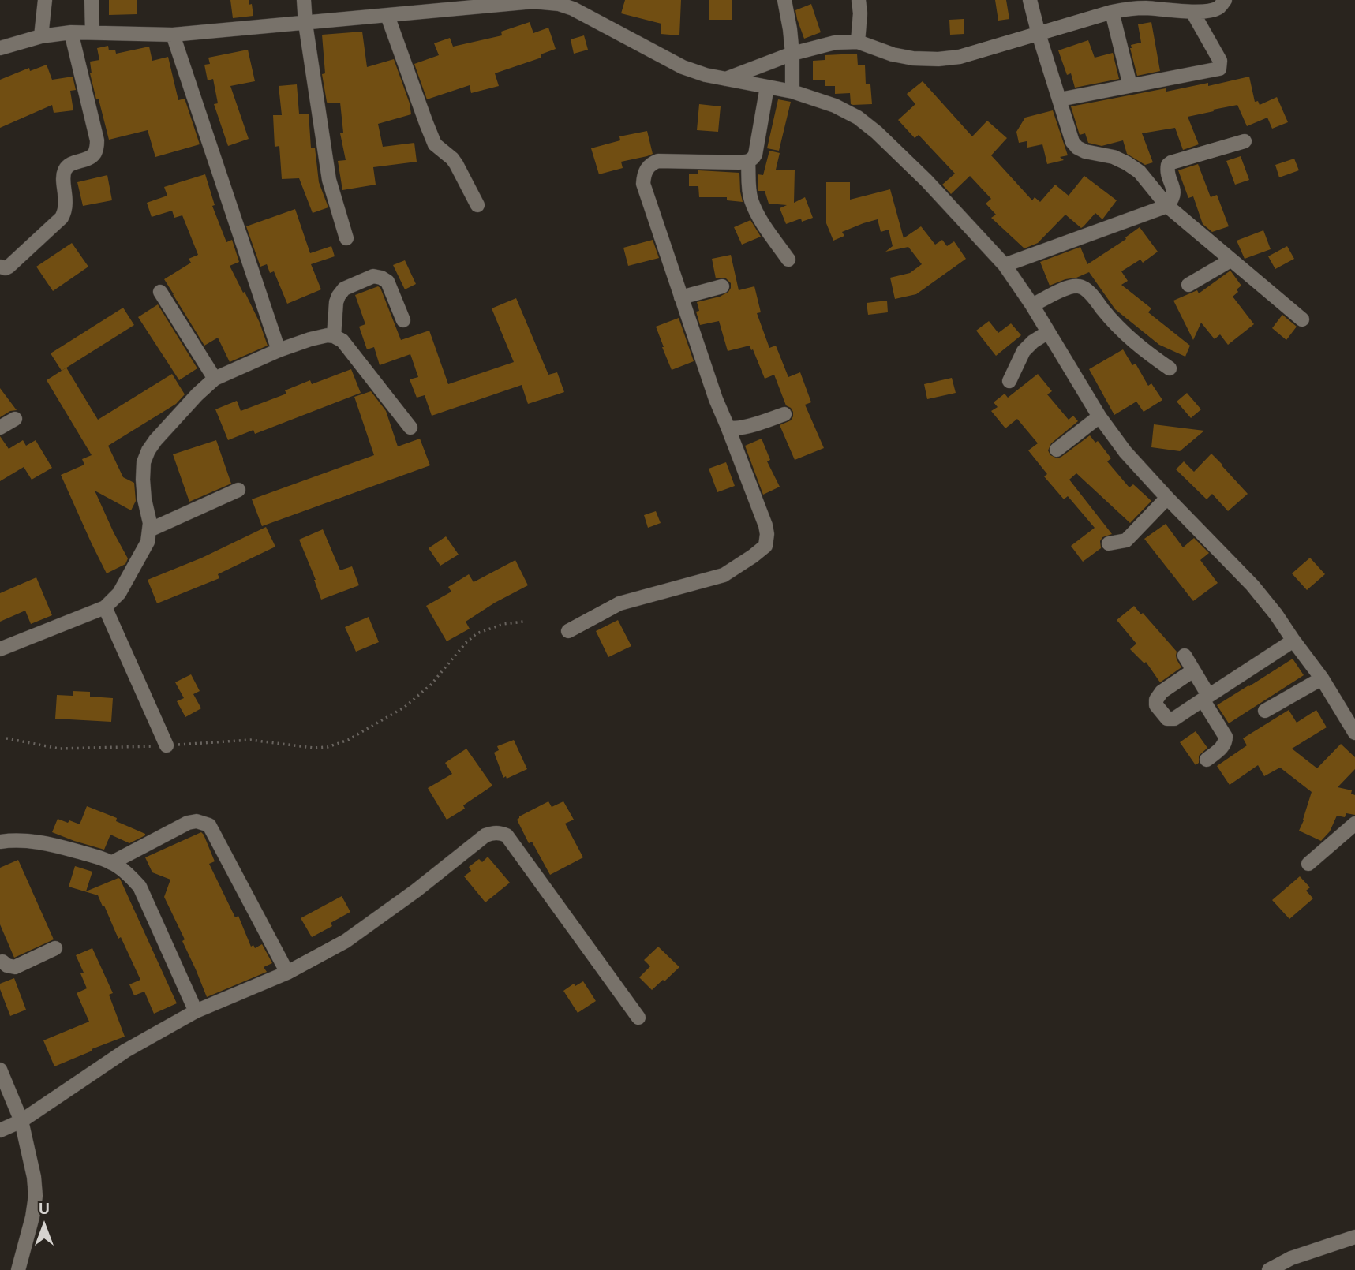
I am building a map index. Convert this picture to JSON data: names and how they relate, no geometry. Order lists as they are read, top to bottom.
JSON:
{
  "north": "top"
}
